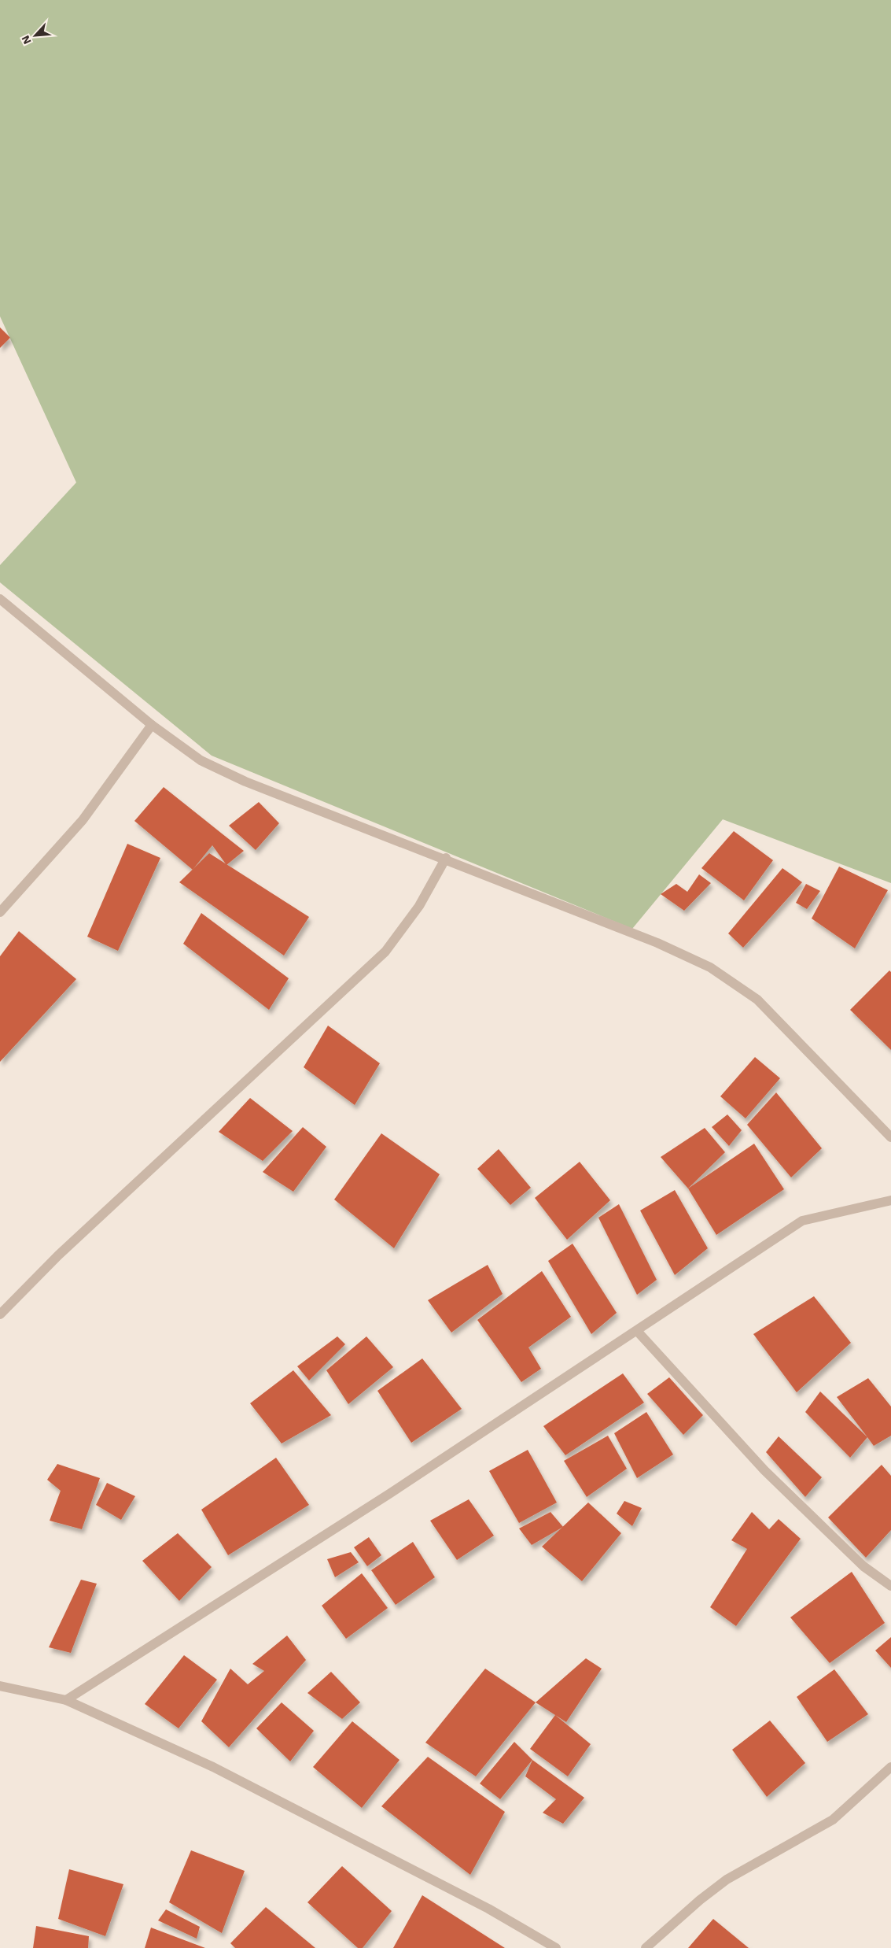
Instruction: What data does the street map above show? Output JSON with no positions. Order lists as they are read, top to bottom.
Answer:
{
  "north": "bottom left"
}
